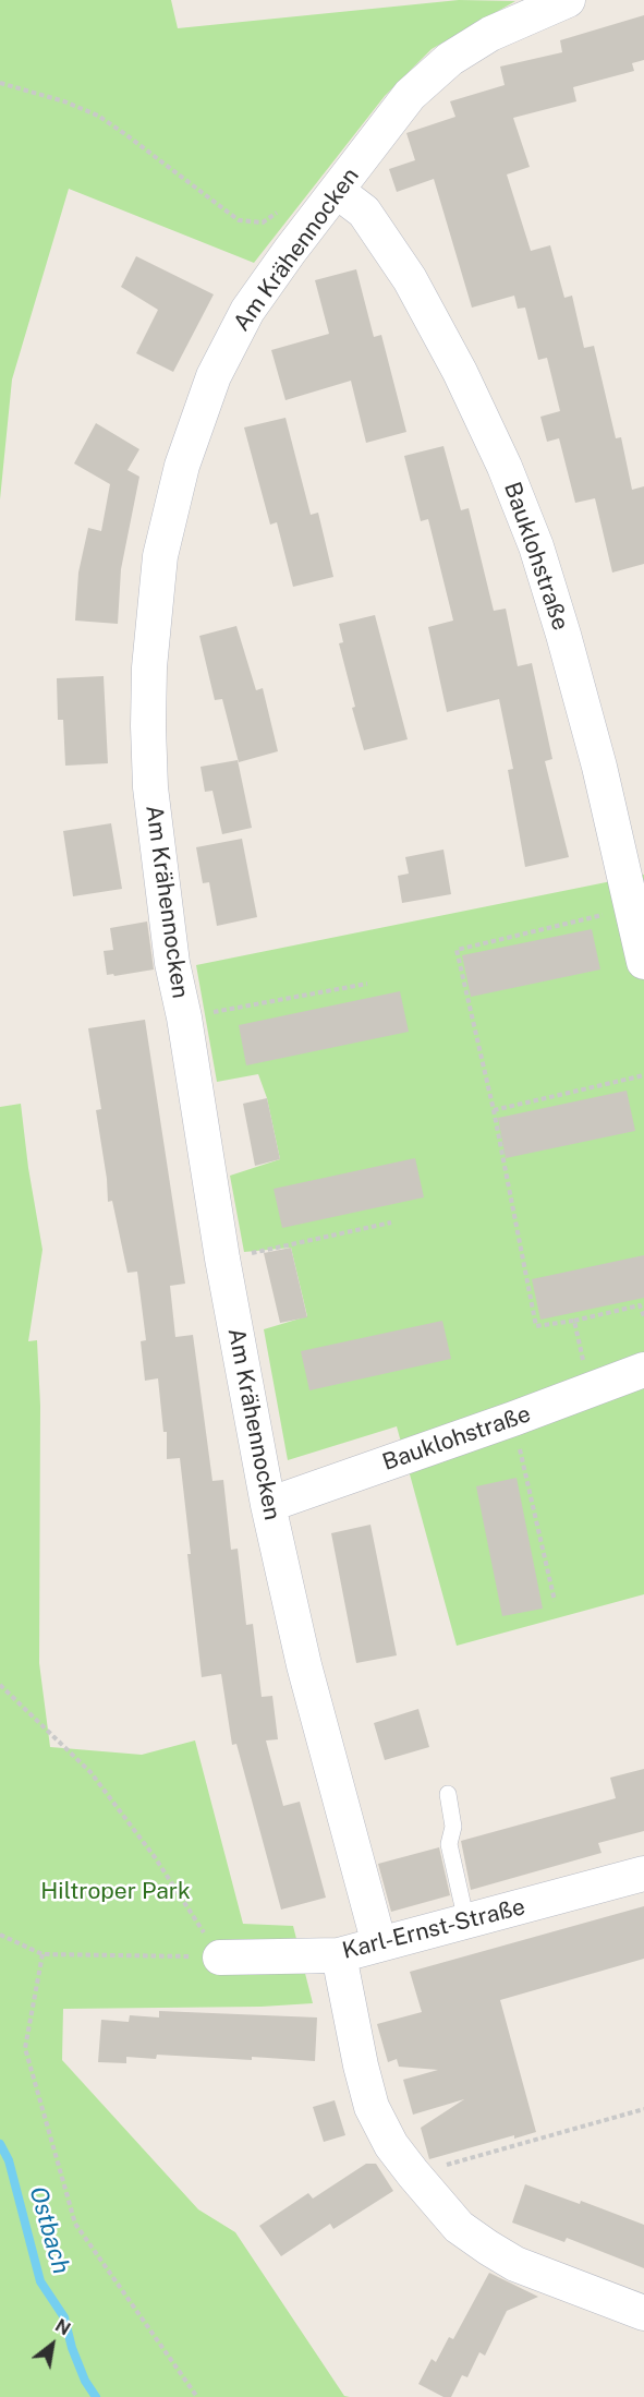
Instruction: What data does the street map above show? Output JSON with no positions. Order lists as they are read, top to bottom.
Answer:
{
  "streets": {
    "street": ["Am Krähennocken", "Bauklohstraße", "Karl-Ernst-Straße"]
  },
  "crossings": [
    ["Am Krähennocken", "Bauklohstraße"],
    ["Am Krähennocken", "Karl-Ernst-Straße"]
  ],
  "water": ["Ostbach"],
  "parks": ["Hiltroper Park"],
  "north": "top right"
}
